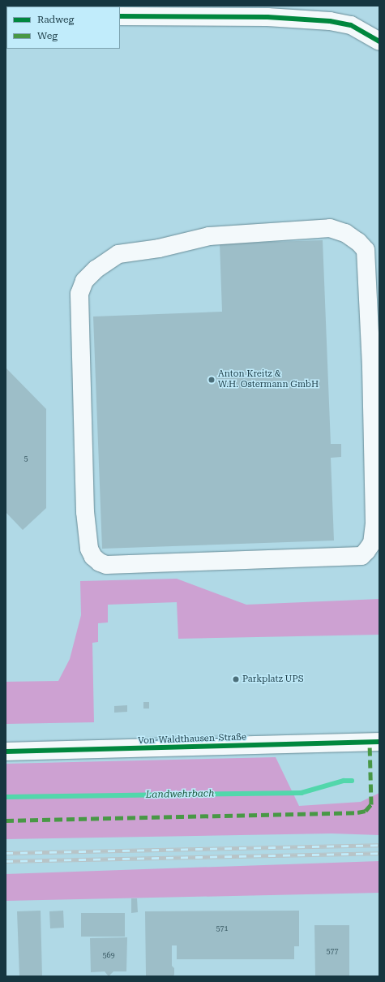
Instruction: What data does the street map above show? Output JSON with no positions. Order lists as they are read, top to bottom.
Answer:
{
  "streets": {
    "street": ["Von-Waldthausen-Straße"]
  },
  "water": ["Landwehrbach"],
  "places": ["Anton Kreitz & W.H. Ostermann GmbH", "Parkplatz UPS"],
  "house_numbers": [
    "5",
    "571",
    "577",
    "569"
  ],
  "legend": ["Radweg", "Weg"]
}
